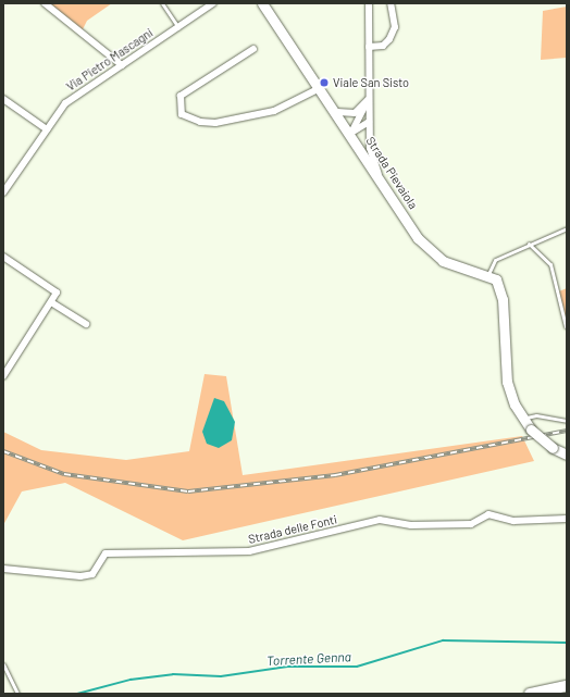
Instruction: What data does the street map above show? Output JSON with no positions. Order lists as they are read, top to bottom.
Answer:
{
  "streets": {
    "street": ["Via Pietro Mascagni", "Strada Pievaiola", "Strada delle Fonti"]
  },
  "water": ["Torrente Genna"],
  "places": ["Viale San Sisto"]
}
